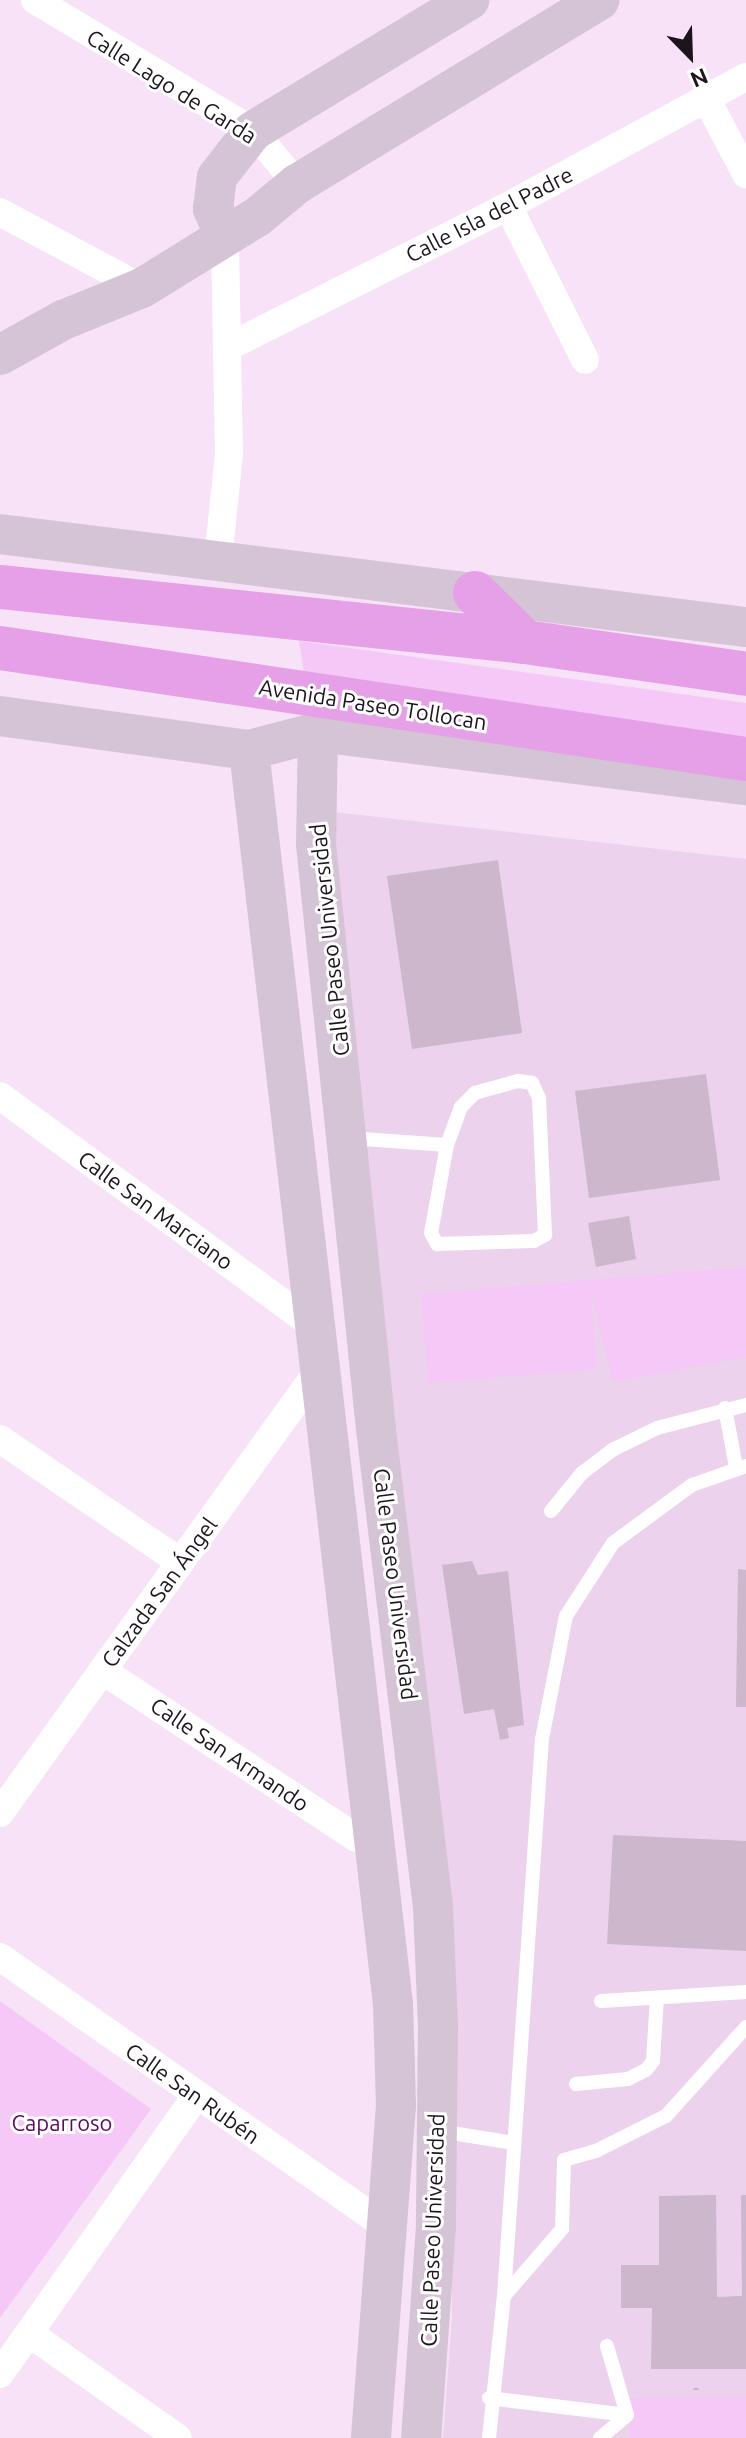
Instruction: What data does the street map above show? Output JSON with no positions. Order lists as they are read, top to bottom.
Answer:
{
  "streets": {
    "highway": ["Avenida Paseo Tollocan"],
    "street": [
      "Calle Lago de Garda",
      "Calle Isla del Padre",
      "Calle Paseo Universidad",
      "Calle San Marciano",
      "Calzada San Ángel",
      "Calle San Armando",
      "Calle San Rubén"
    ]
  },
  "crossings": [
    ["Avenida Paseo Tollocan", "Calle Paseo Universidad"],
    ["Calle Paseo Universidad", "Calle San Marciano"],
    ["Calle Paseo Universidad", "Calzada San Ángel"],
    ["Calle Paseo Universidad", "Calle San Rubén"],
    ["Calzada San Ángel", "Calle San Armando"]
  ],
  "parks": ["Caparroso"],
  "north": "bottom right"
}
